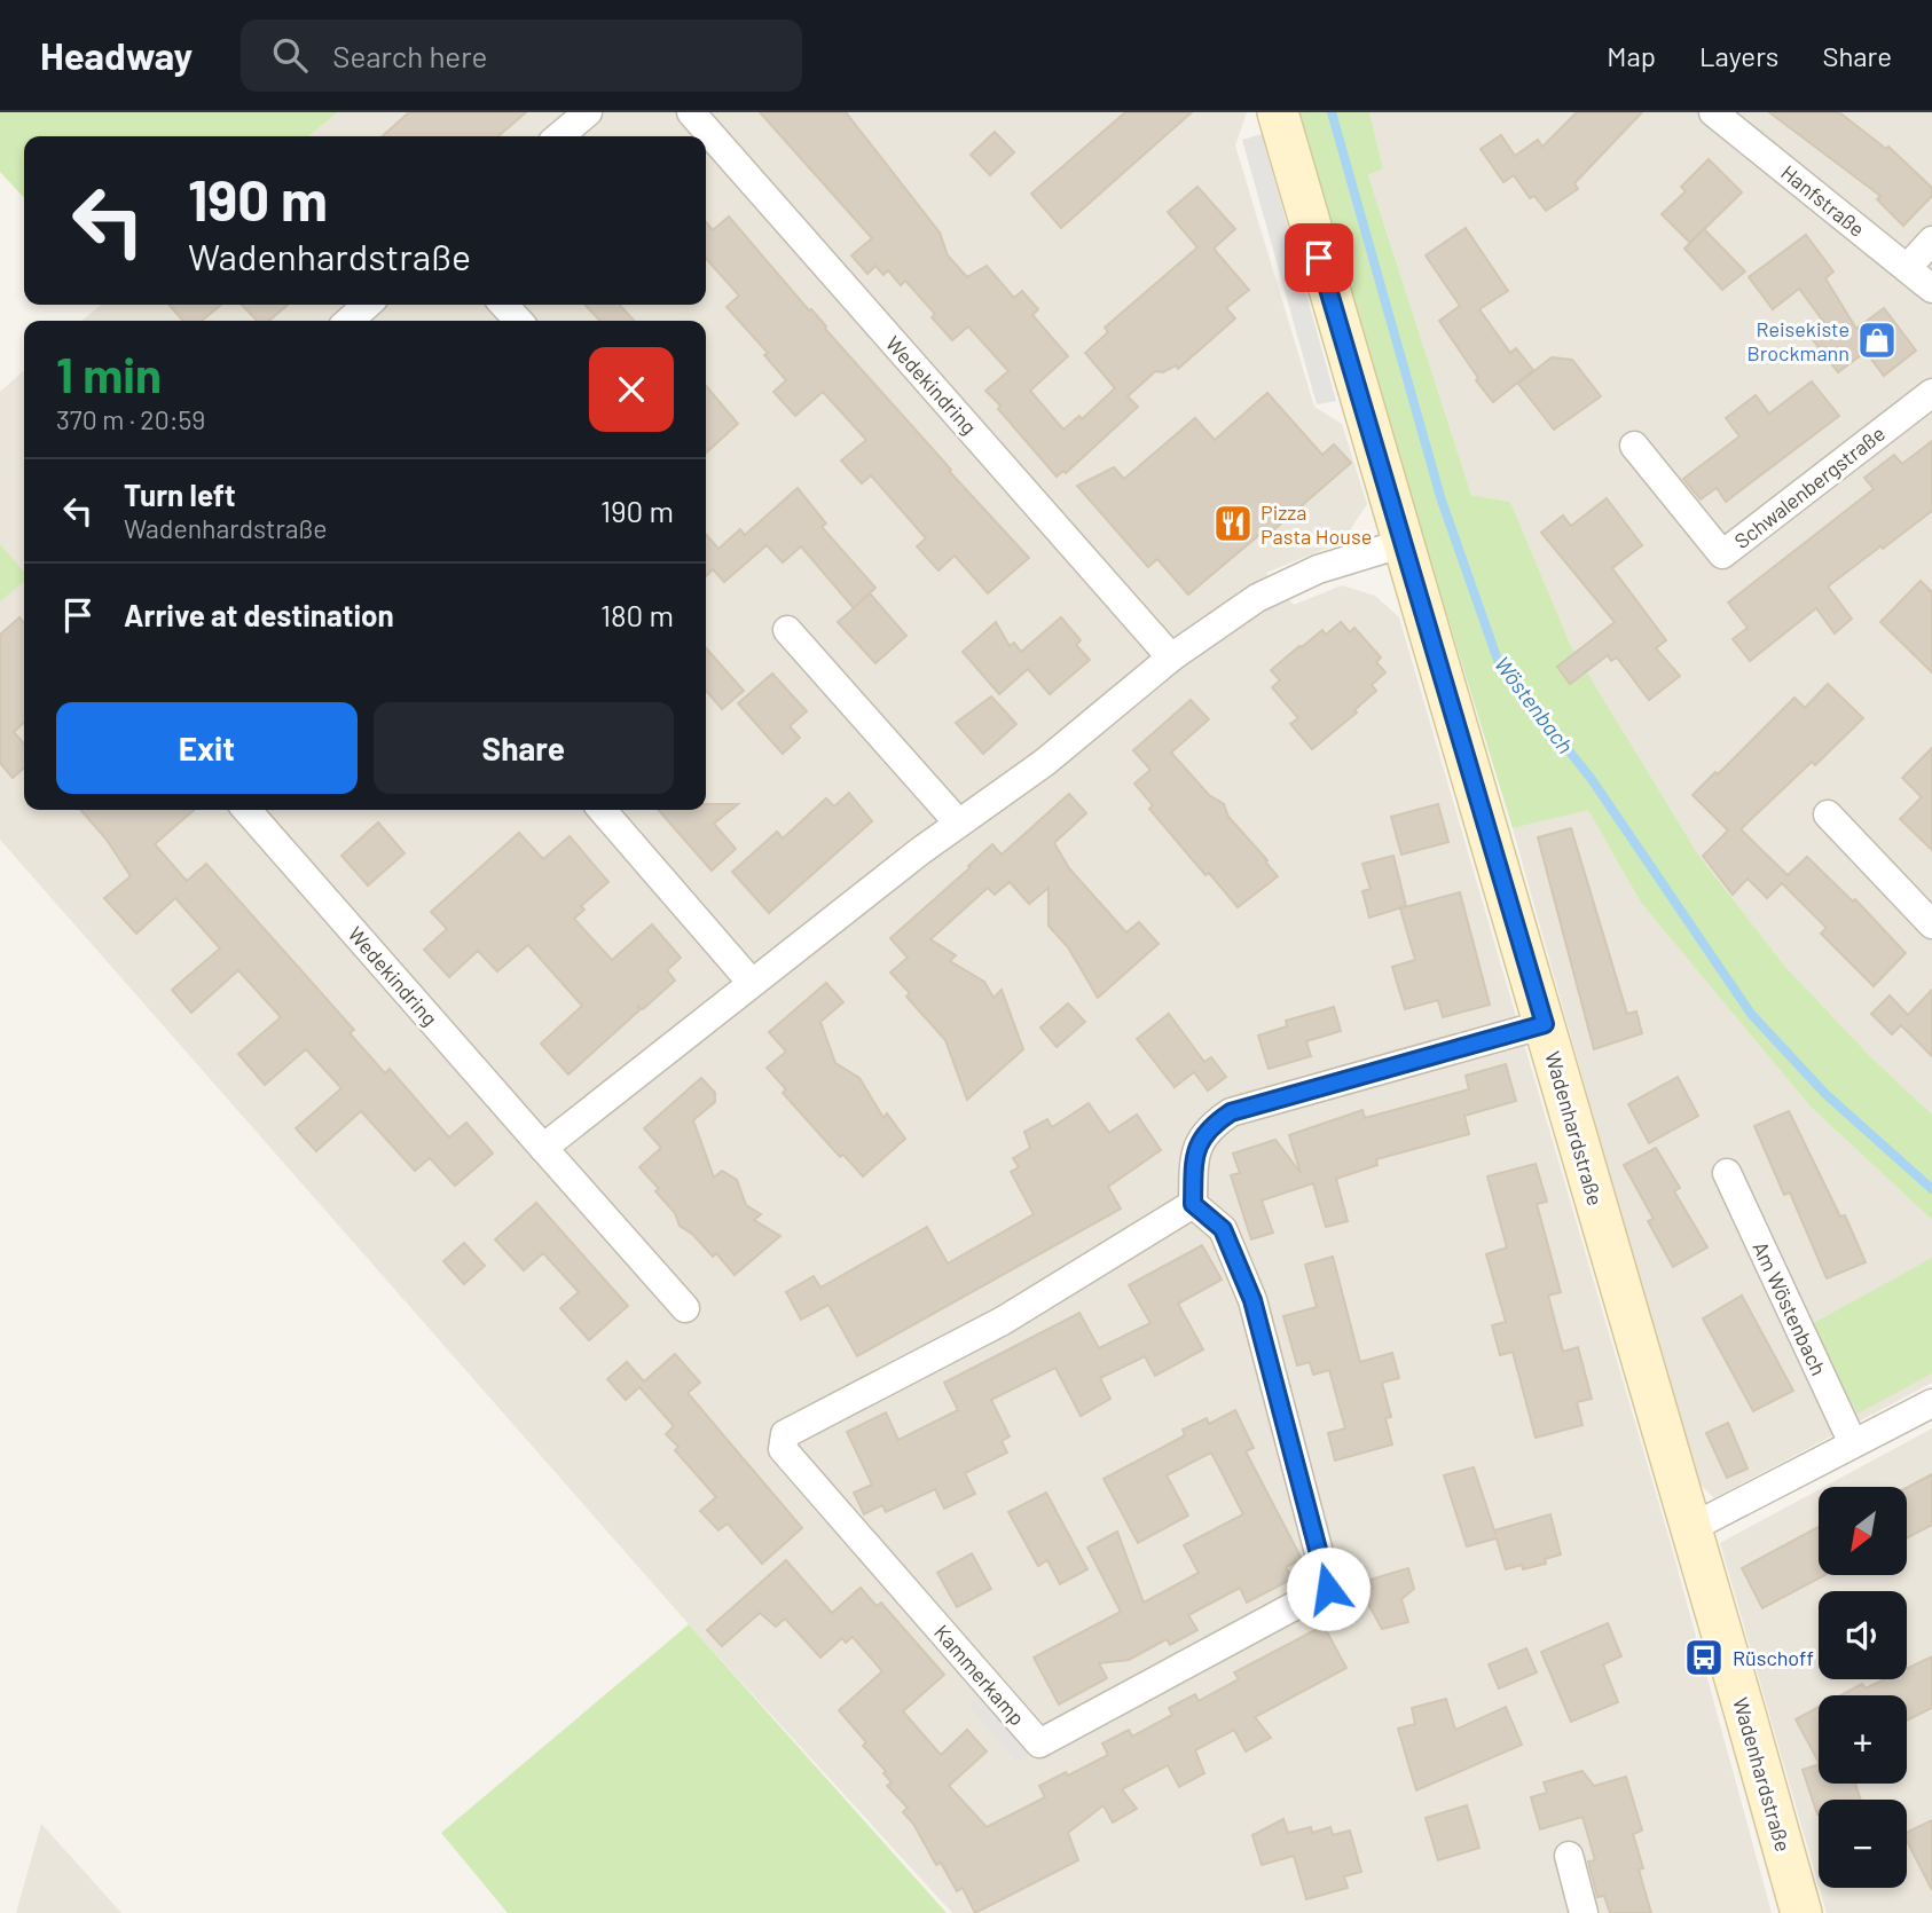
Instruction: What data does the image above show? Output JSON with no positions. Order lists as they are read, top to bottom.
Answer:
{
  "streets": {
    "street": [
      "Hanfstraße",
      "Wedekindring",
      "Schwalenbergstraße",
      "Wadenhardstraße",
      "Am Wöstenbach",
      "Kammerkamp"
    ]
  },
  "water": ["Wöstenbach"],
  "places": {
    "shop": ["Reisekiste Brockmann"],
    "restaurant": ["Pizza Pasta House"],
    "bus stop": ["Rüschoff"]
  },
  "north": "bottom left",
  "page": {
    "header": "Headway",
    "search": "Search here",
    "nav": ["Map", "Layers", "Share"],
    "turn": ["190 m", "Wadenhardstraße"],
    "heading": ["1 min", "370 m · 20:59"],
    "list": [
      {
        "name": "Turn left",
        "note": "Wadenhardstraße",
        "value": "190 m"
      },
      {
        "name": "Arrive at destination",
        "value": "180 m"
      }
    ],
    "buttons": ["Exit", "Share"],
    "map_buttons": ["+", "−"]
  }
}
